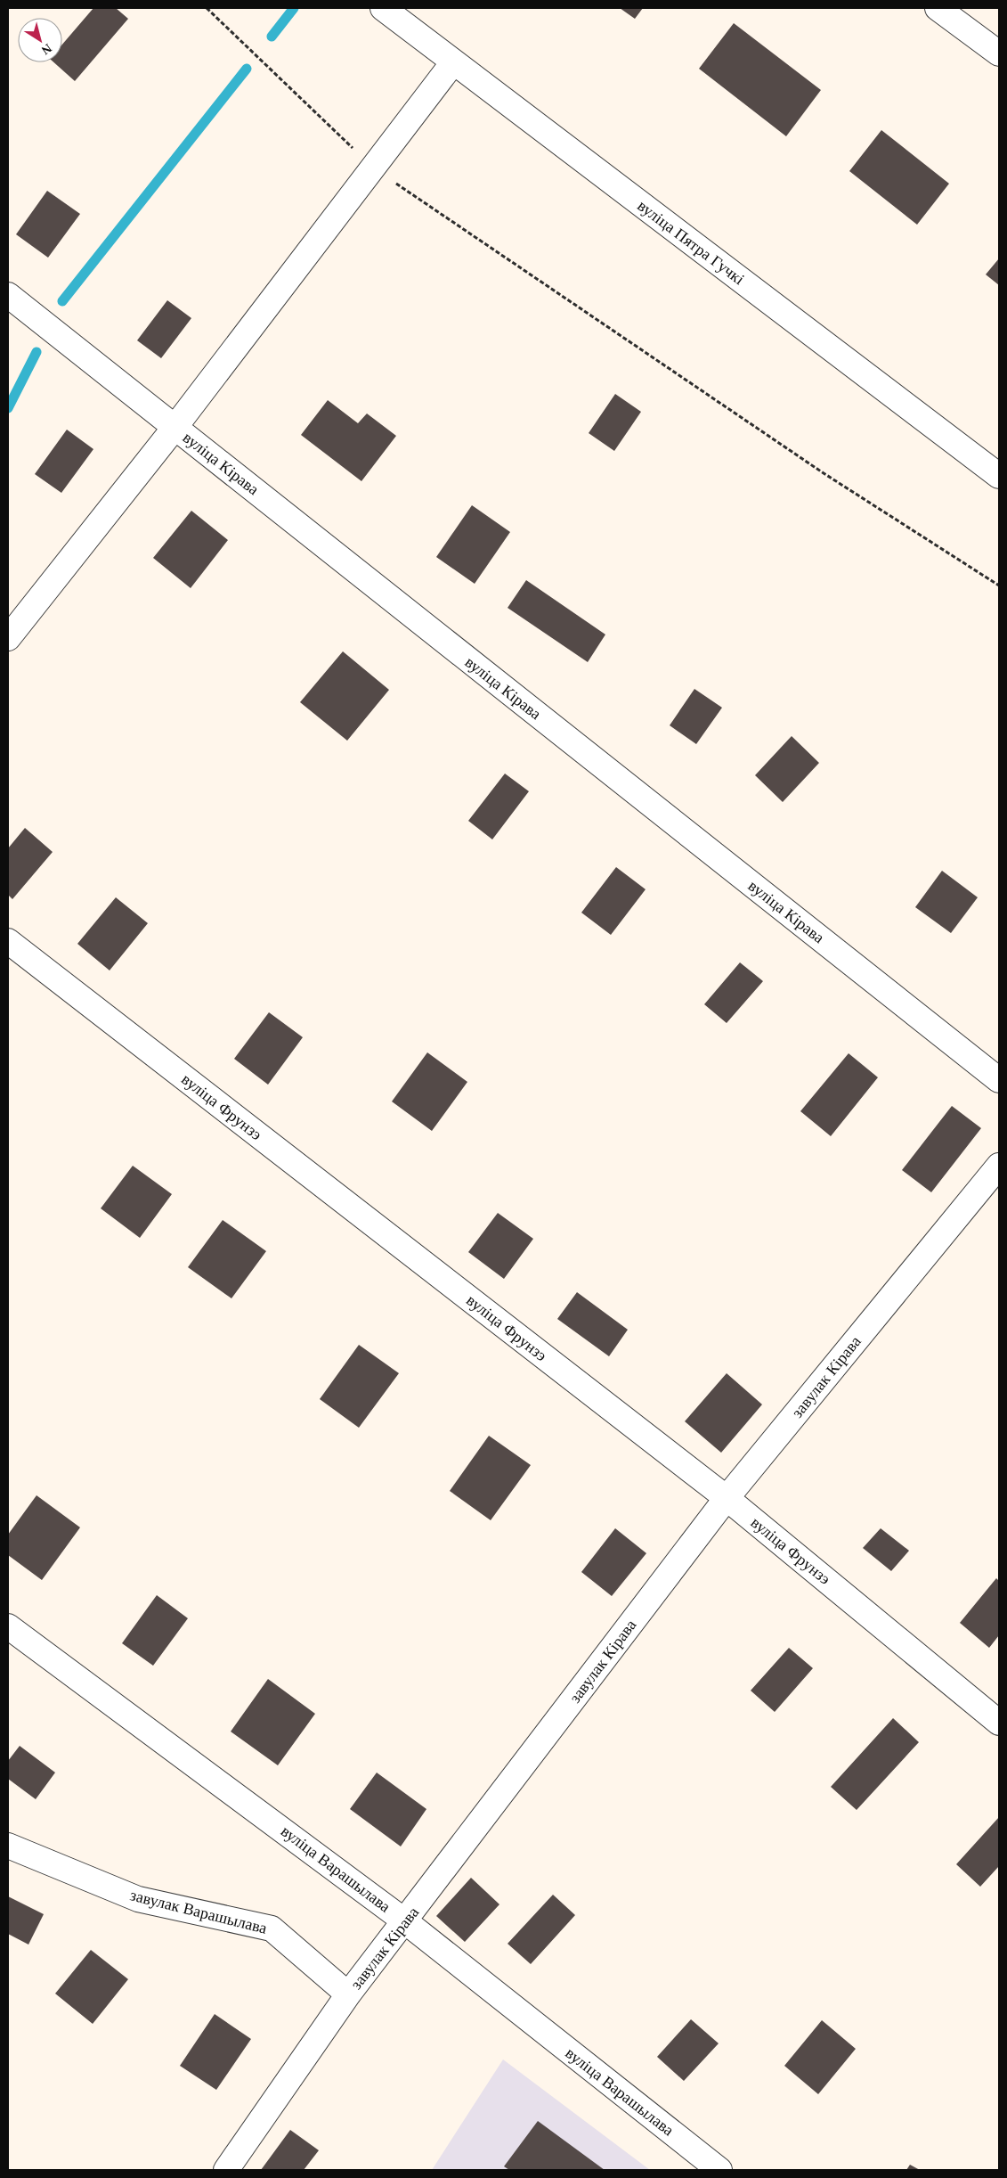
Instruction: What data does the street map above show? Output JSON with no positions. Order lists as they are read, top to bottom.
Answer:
{
  "streets": {
    "street": [
      "вуліца Пятра Гучкі",
      "вуліца Кірава",
      "вуліца Фрунзэ",
      "завулак Кірава",
      "вуліца Варашылава",
      "завулак Варашылава"
    ]
  },
  "crossings": [
    ["вуліца Фрунзэ", "завулак Кірава"],
    ["завулак Кірава", "вуліца Варашылава"],
    ["завулак Кірава", "завулак Варашылава"]
  ],
  "north": "bottom right"
}
